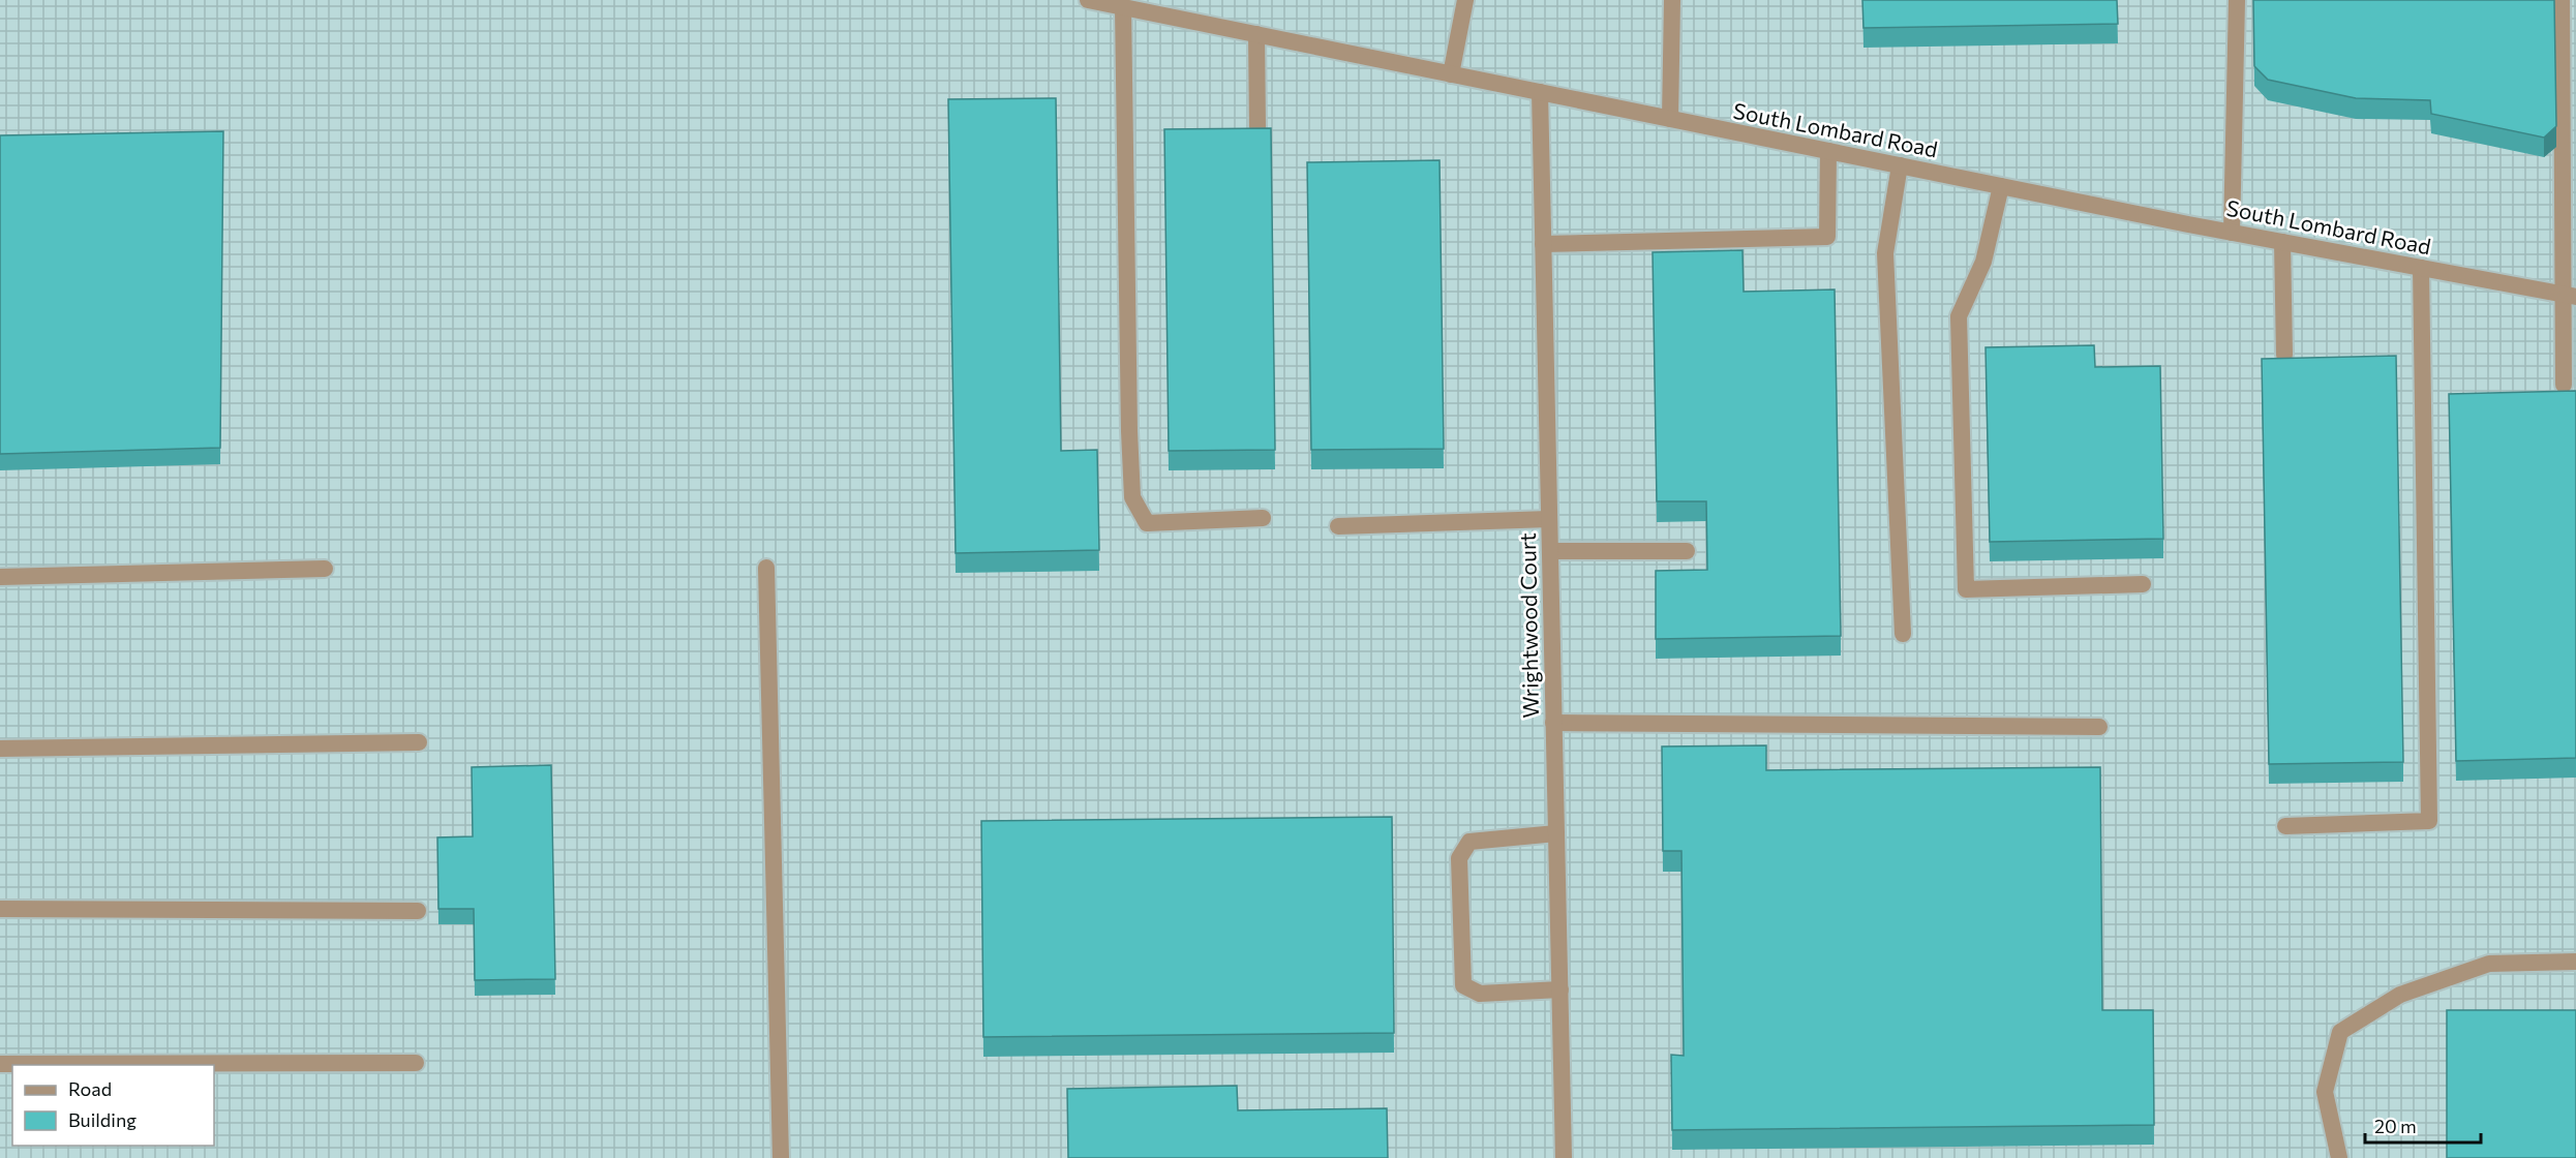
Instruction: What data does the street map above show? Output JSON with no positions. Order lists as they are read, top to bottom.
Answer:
{
  "streets": {
    "street": ["South Lombard Road", "Wrightwood Court"]
  },
  "crossings": [
    ["South Lombard Road", "Wrightwood Court"]
  ],
  "legend": ["Road", "Building"],
  "scale_bar": "20 m"
}
